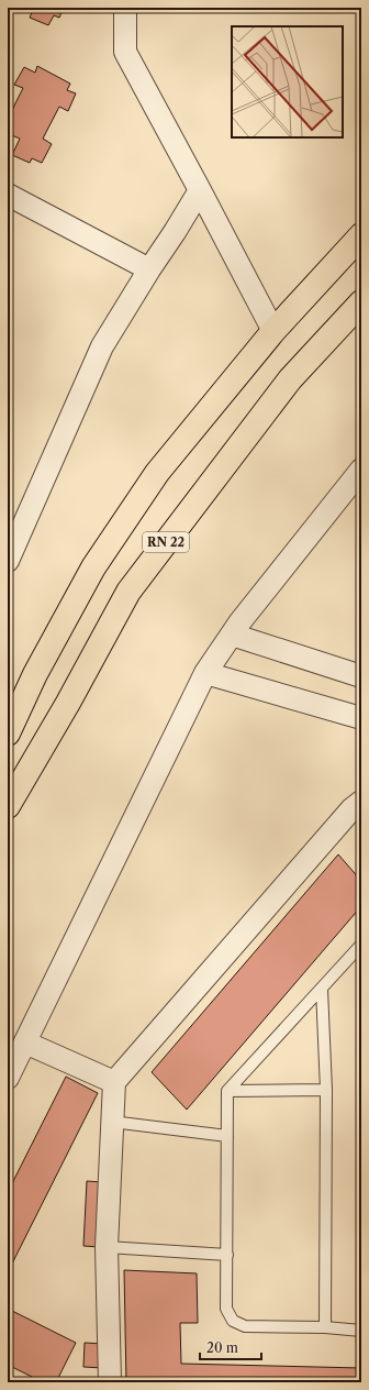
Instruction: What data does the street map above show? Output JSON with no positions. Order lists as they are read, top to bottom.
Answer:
{
  "streets": {
    "highway": ["RN 22"]
  },
  "scale_bar": "20 m"
}
